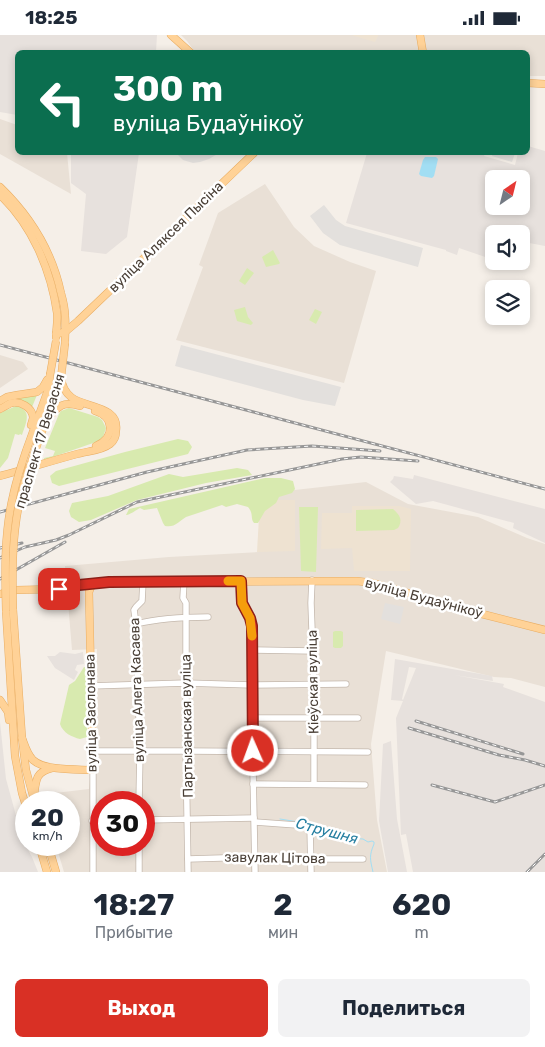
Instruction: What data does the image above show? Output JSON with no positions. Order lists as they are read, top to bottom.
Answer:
{
  "streets": {
    "main road": [
      "вуліца Аляксея Пысіна",
      "праспект 17 Верасня",
      "вуліца Будаўнікоў",
      "вуліца Заслонава"
    ],
    "street": [
      "Кіеўская вуліца",
      "вуліца Алега Касаева",
      "Партызанская вуліца",
      "завулак Цітова"
    ]
  },
  "crossings": [
    ["вуліца Аляксея Пысіна", "праспект 17 Верасня"],
    ["вуліца Будаўнікоў", "Кіеўская вуліца"],
    ["вуліца Будаўнікоў", "вуліца Алега Касаева"],
    ["вуліца Будаўнікоў", "вуліца Заслонава"],
    ["вуліца Будаўнікоў", "Партызанская вуліца"],
    ["Партызанская вуліца", "завулак Цітова"]
  ],
  "water": ["Струшня"],
  "north": "top right",
  "page": {
    "status": "18:25",
    "turn": ["300 m", "вуліца Будаўнікоў"],
    "speed": "20 km/h",
    "limit": "30",
    "eta": [
      "18:27",
      "Прибытие",
      "2",
      "мин",
      "620",
      "m"
    ],
    "buttons": ["Выход", "Поделиться"]
  }
}
